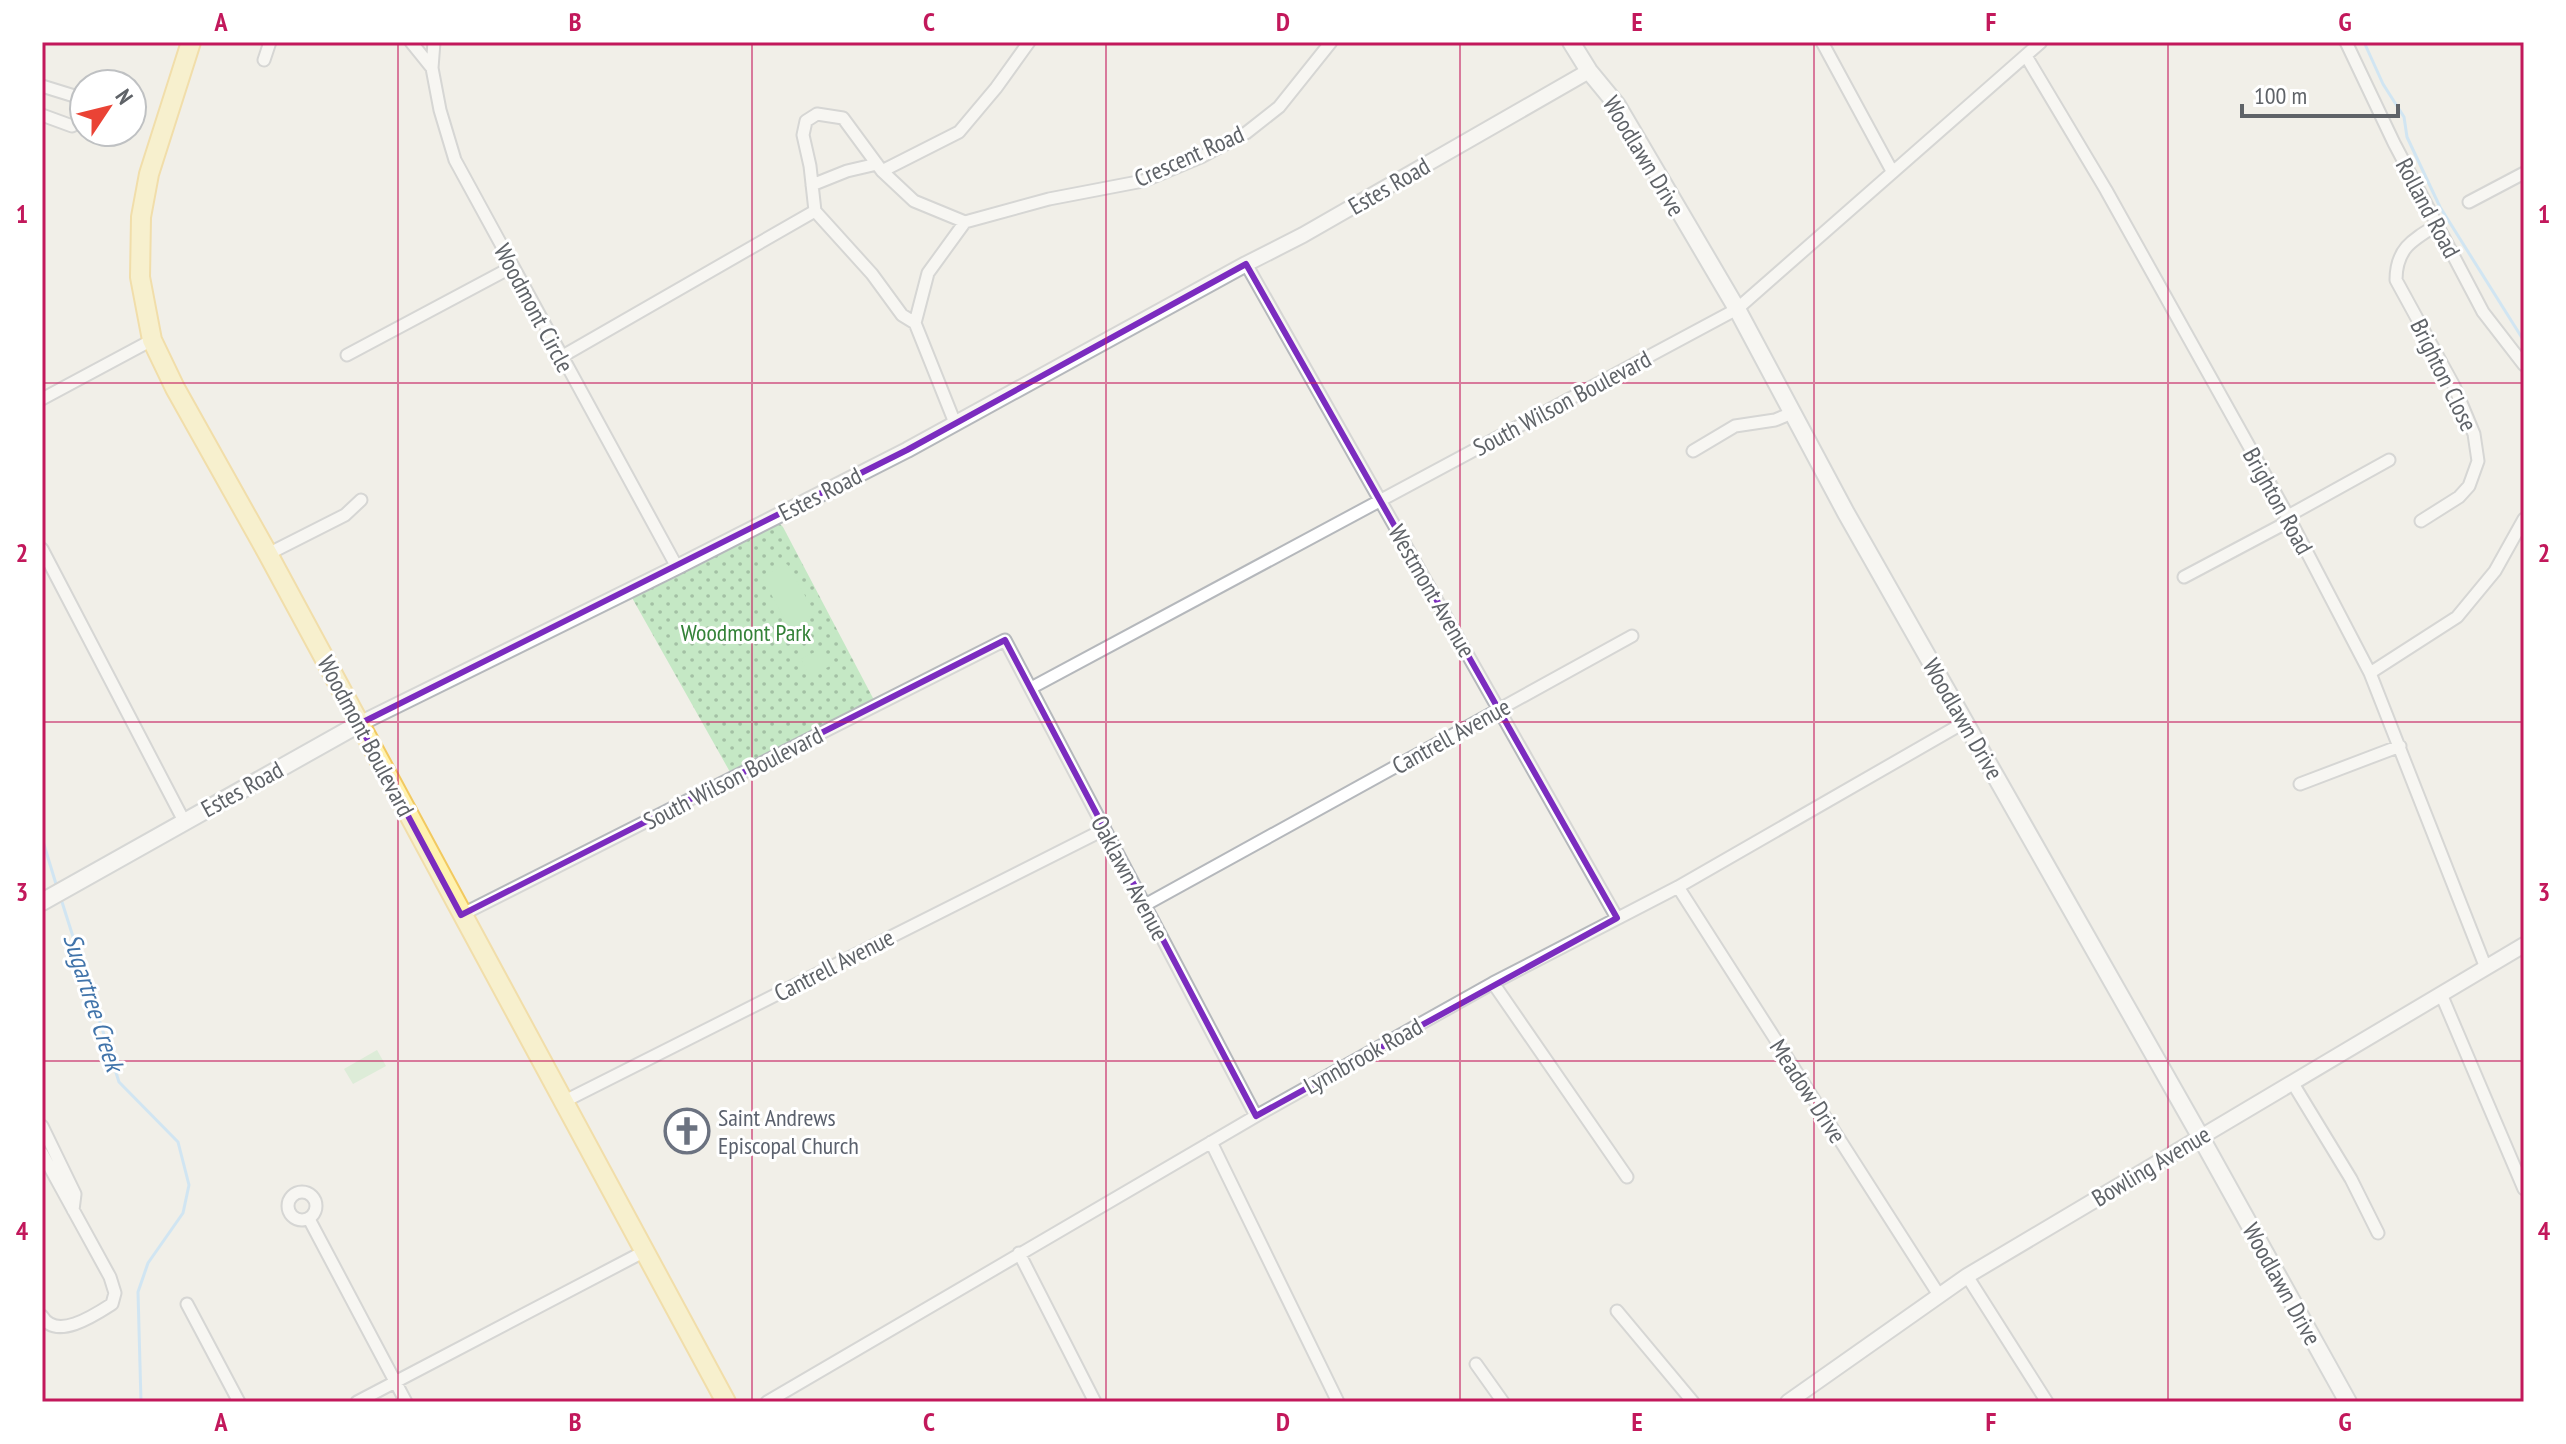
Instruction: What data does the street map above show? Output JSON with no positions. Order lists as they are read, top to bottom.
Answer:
{
  "streets": {
    "main road": ["Woodlawn Drive", "Estes Road", "Woodmont Boulevard"],
    "street": [
      "Crescent Road",
      "Rolland Road",
      "Woodmont Circle",
      "Brighton Close",
      "South Wilson Boulevard",
      "Brighton Road",
      "Westmont Avenue",
      "Cantrell Avenue",
      "Oaklawn Avenue",
      "Lynnbrook Road",
      "Meadow Drive",
      "Bowling Avenue"
    ]
  },
  "crossings": [
    ["Woodlawn Drive", "Estes Road"],
    ["Woodlawn Drive", "South Wilson Boulevard"],
    ["Woodlawn Drive", "Lynnbrook Road"],
    ["Woodlawn Drive", "Bowling Avenue"],
    ["Estes Road", "Woodmont Circle"],
    ["Estes Road", "Westmont Avenue"],
    ["Estes Road", "Woodmont Boulevard"],
    ["Rolland Road", "Brighton Close"],
    ["South Wilson Boulevard", "Brighton Road"],
    ["South Wilson Boulevard", "Westmont Avenue"],
    ["South Wilson Boulevard", "Woodmont Boulevard"],
    ["South Wilson Boulevard", "Oaklawn Avenue"],
    ["Brighton Road", "Bowling Avenue"],
    ["Westmont Avenue", "Cantrell Avenue"],
    ["Westmont Avenue", "Lynnbrook Road"],
    ["Woodmont Boulevard", "Cantrell Avenue"],
    ["Cantrell Avenue", "Oaklawn Avenue"],
    ["Oaklawn Avenue", "Lynnbrook Road"],
    ["Lynnbrook Road", "Meadow Drive"],
    ["Meadow Drive", "Bowling Avenue"]
  ],
  "water": ["Sugartree Creek"],
  "parks": ["Woodmont Park"],
  "places": {
    "church": ["Saint Andrews Episcopal Church"]
  },
  "scale_bar": "100 m",
  "north": "top right",
  "grid": {
    "columns": [
      "A",
      "B",
      "C",
      "D",
      "E",
      "F",
      "G"
    ],
    "rows": [
      "1",
      "2",
      "3",
      "4"
    ]
  }
}
